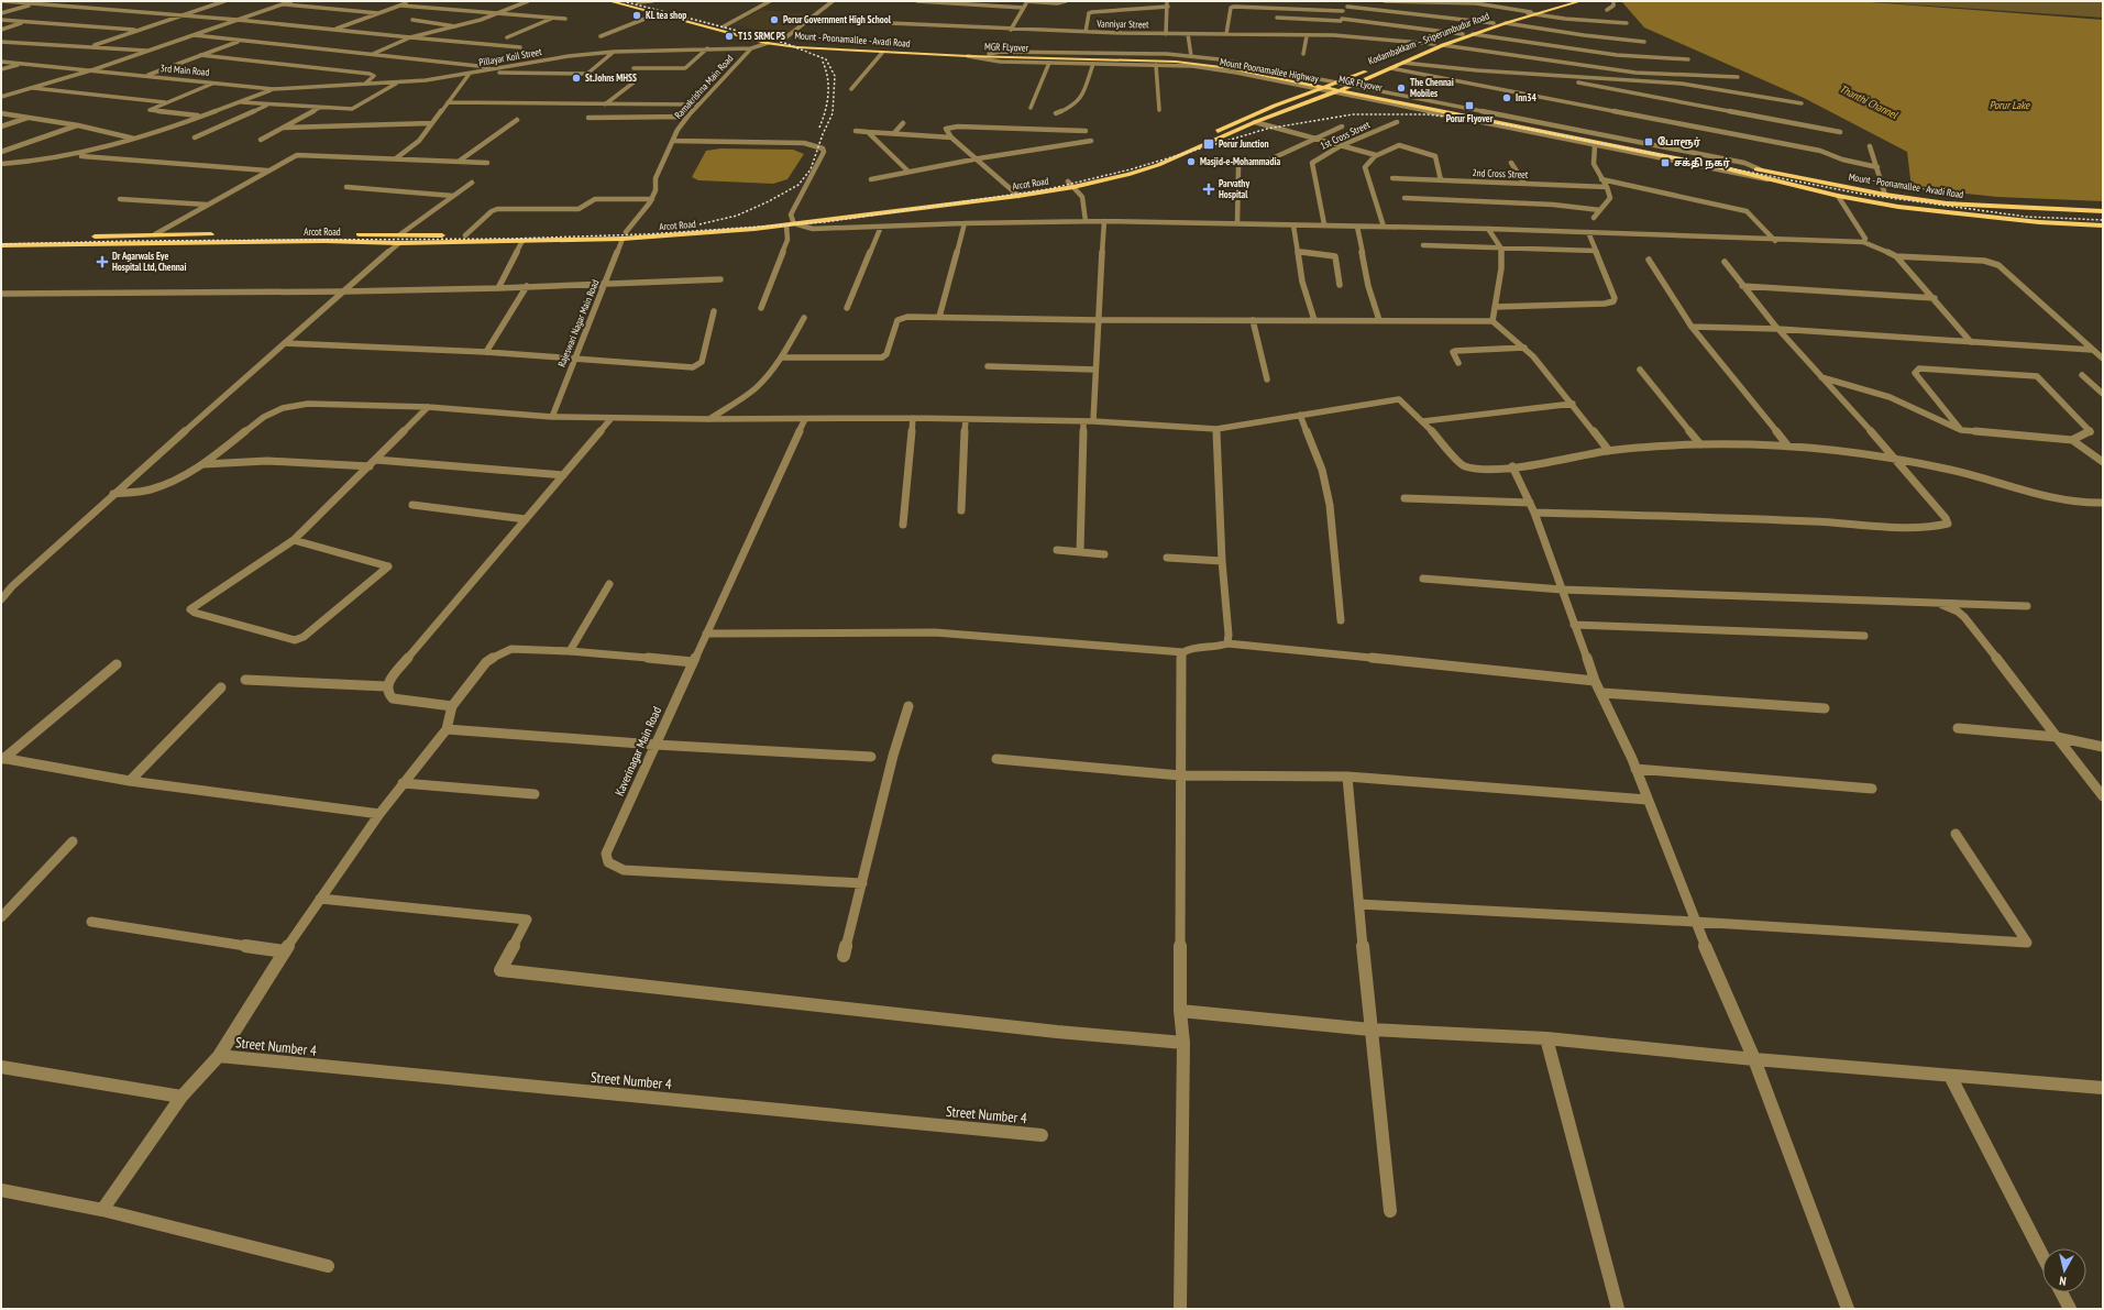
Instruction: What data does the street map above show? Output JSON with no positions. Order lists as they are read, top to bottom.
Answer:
{
  "streets": {
    "main road": [
      "Kodambakkam – Sriperumbudur Road",
      "Mount - Poonamallee - Avadi Road",
      "MGR FLyover",
      "Arcot Road"
    ],
    "street": [
      "Vanniyar Street",
      "Pillayar Koil Street",
      "3rd Main Road",
      "Mount Poonamallee Highway",
      "Ramakrishna Main Road",
      "1st Cross Street",
      "2nd Cross Street",
      "Rajeswari Nagar Main Road",
      "Kaverinagar Main Road",
      "Street Number 4"
    ]
  },
  "crossings": [
    ["Vanniyar Street", "Kodambakkam – Sriperumbudur Road"],
    ["Kodambakkam – Sriperumbudur Road", "Mount Poonamallee Highway"],
    ["Kodambakkam – Sriperumbudur Road", "Arcot Road"],
    ["Mount - Poonamallee - Avadi Road", "MGR FLyover"],
    ["Mount - Poonamallee - Avadi Road", "Mount Poonamallee Highway"],
    ["MGR FLyover", "Mount Poonamallee Highway"],
    ["Pillayar Koil Street", "3rd Main Road"],
    ["Pillayar Koil Street", "Ramakrishna Main Road"],
    ["Mount Poonamallee Highway", "Arcot Road"],
    ["Ramakrishna Main Road", "Rajeswari Nagar Main Road"],
    ["Arcot Road", "Rajeswari Nagar Main Road"]
  ],
  "water": ["Thanthi Channel", "Porur Lake"],
  "places": {
    "other": [
      "KL tea shop",
      "Porur Government High School",
      "T15 SRMC PS",
      "St.Johns MHSS",
      "The Chennai Mobiles",
      "Inn34",
      "Masjid-e-Mohammadia"
    ],
    "transit": [
      "Porur Flyover",
      "போரூர்",
      "Porur Junction",
      "சக்தி நகர்"
    ],
    "health": ["Parvathy Hospital", "Dr Agarwals Eye Hospital Ltd, Chennai"]
  },
  "north": "bottom"
}
